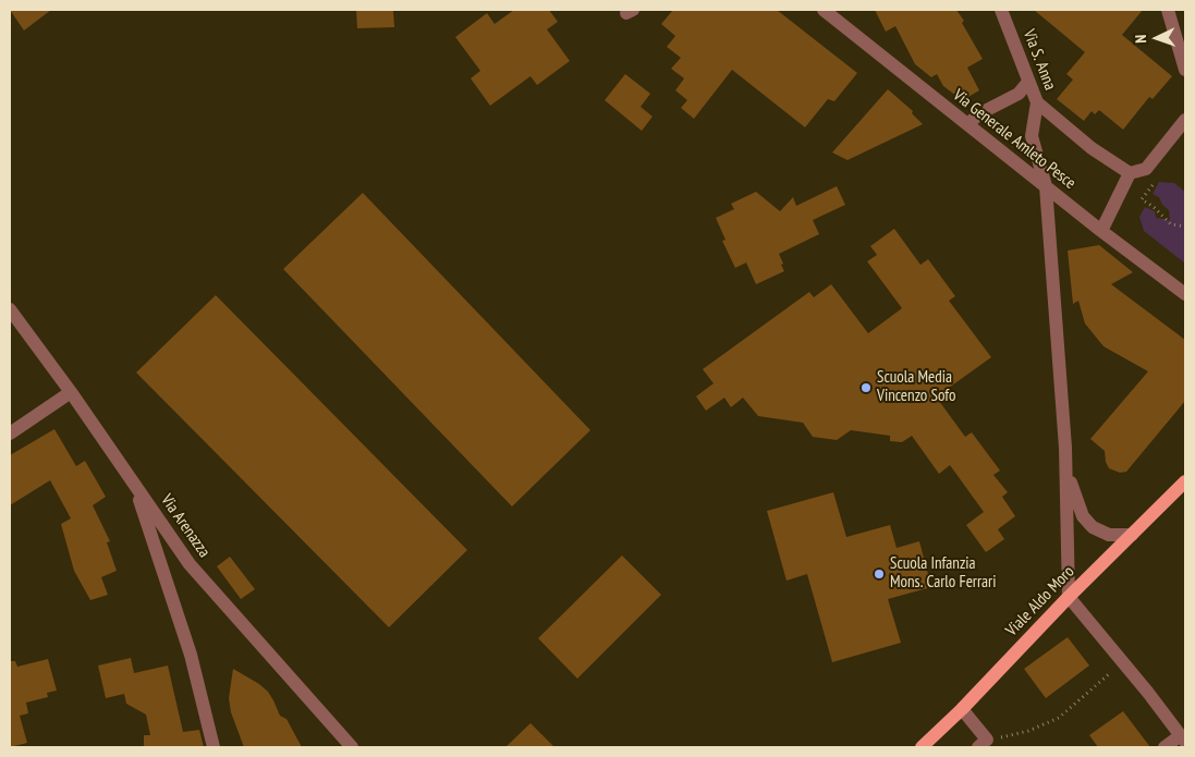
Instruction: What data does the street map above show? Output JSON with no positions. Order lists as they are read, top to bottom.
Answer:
{
  "streets": {
    "main road": ["Viale Aldo Moro"],
    "street": ["Via S. Anna", "Via Generale Amleto Pesce", "Via Arenazza"]
  },
  "crossings": [
    ["Via S. Anna", "Via Generale Amleto Pesce"]
  ],
  "places": ["Scuola Media Vincenzo Sofo", "Scuola Infanzia Mons. Carlo Ferrari"],
  "north": "left"
}
